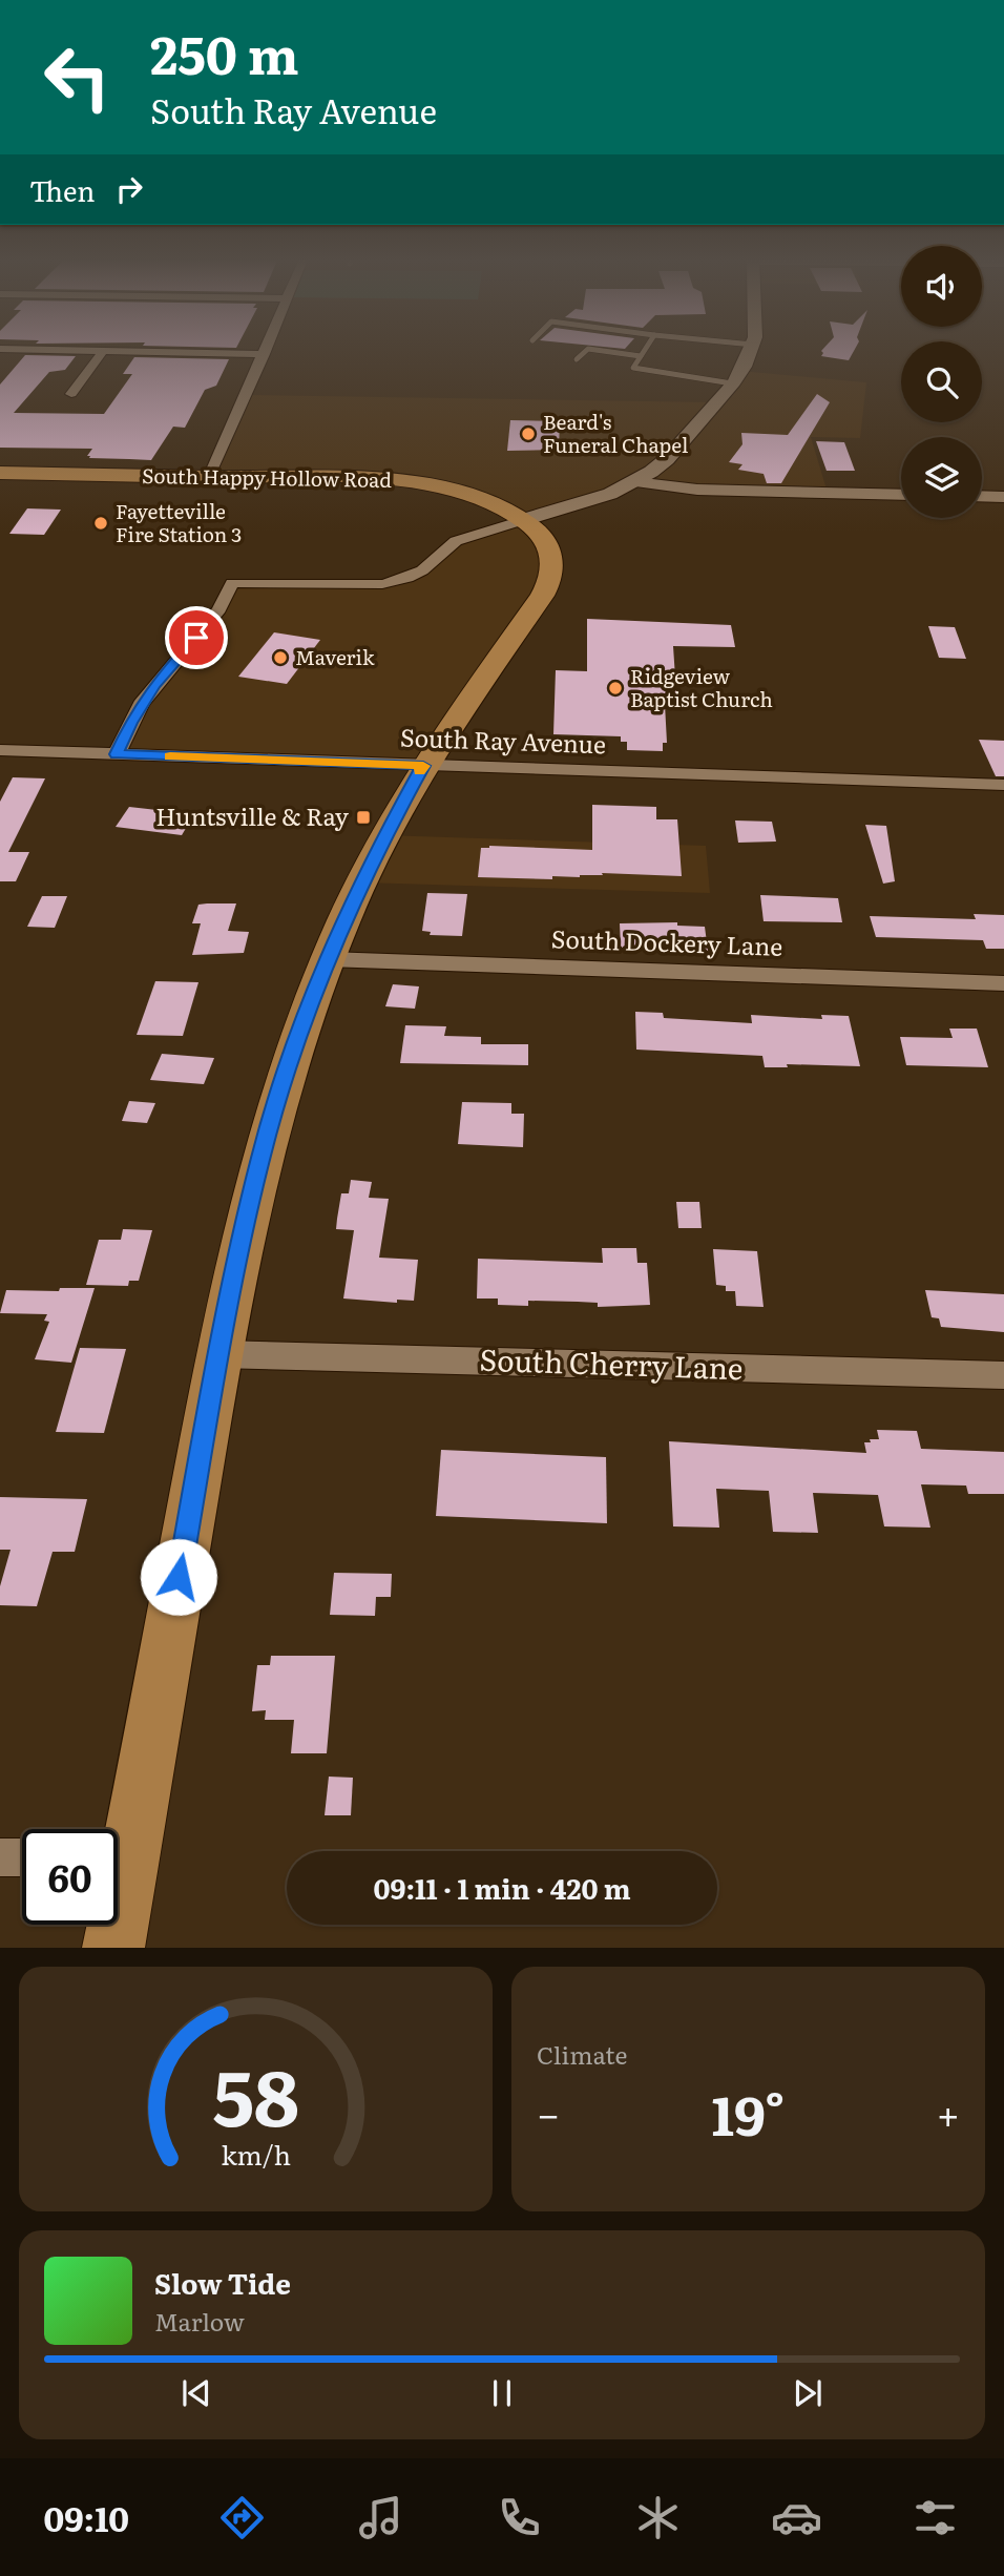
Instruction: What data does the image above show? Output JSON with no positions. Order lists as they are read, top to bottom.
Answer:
{
  "streets": {
    "main road": ["South Happy Hollow Road"],
    "street": ["South Ray Avenue", "South Dockery Lane", "South Cherry Lane"]
  },
  "places": {
    "other": [
      "Beard's Funeral Chapel",
      "Fayetteville Fire Station 3",
      "Maverik",
      "Ridgeview Baptist Church"
    ],
    "transit": ["Huntsville & Ray"]
  },
  "page": {
    "turn": ["250 m", "South Ray Avenue"],
    "then": "Then",
    "limit": "60",
    "trip": "09:11 · 1 min · 420 m",
    "tile": "Climate",
    "heat": ["−", "19°", "+"],
    "song": ["Slow Tide", "Marlow"],
    "tabs": "09:10",
    "gauge": ["58", "km/h"]
  }
}
